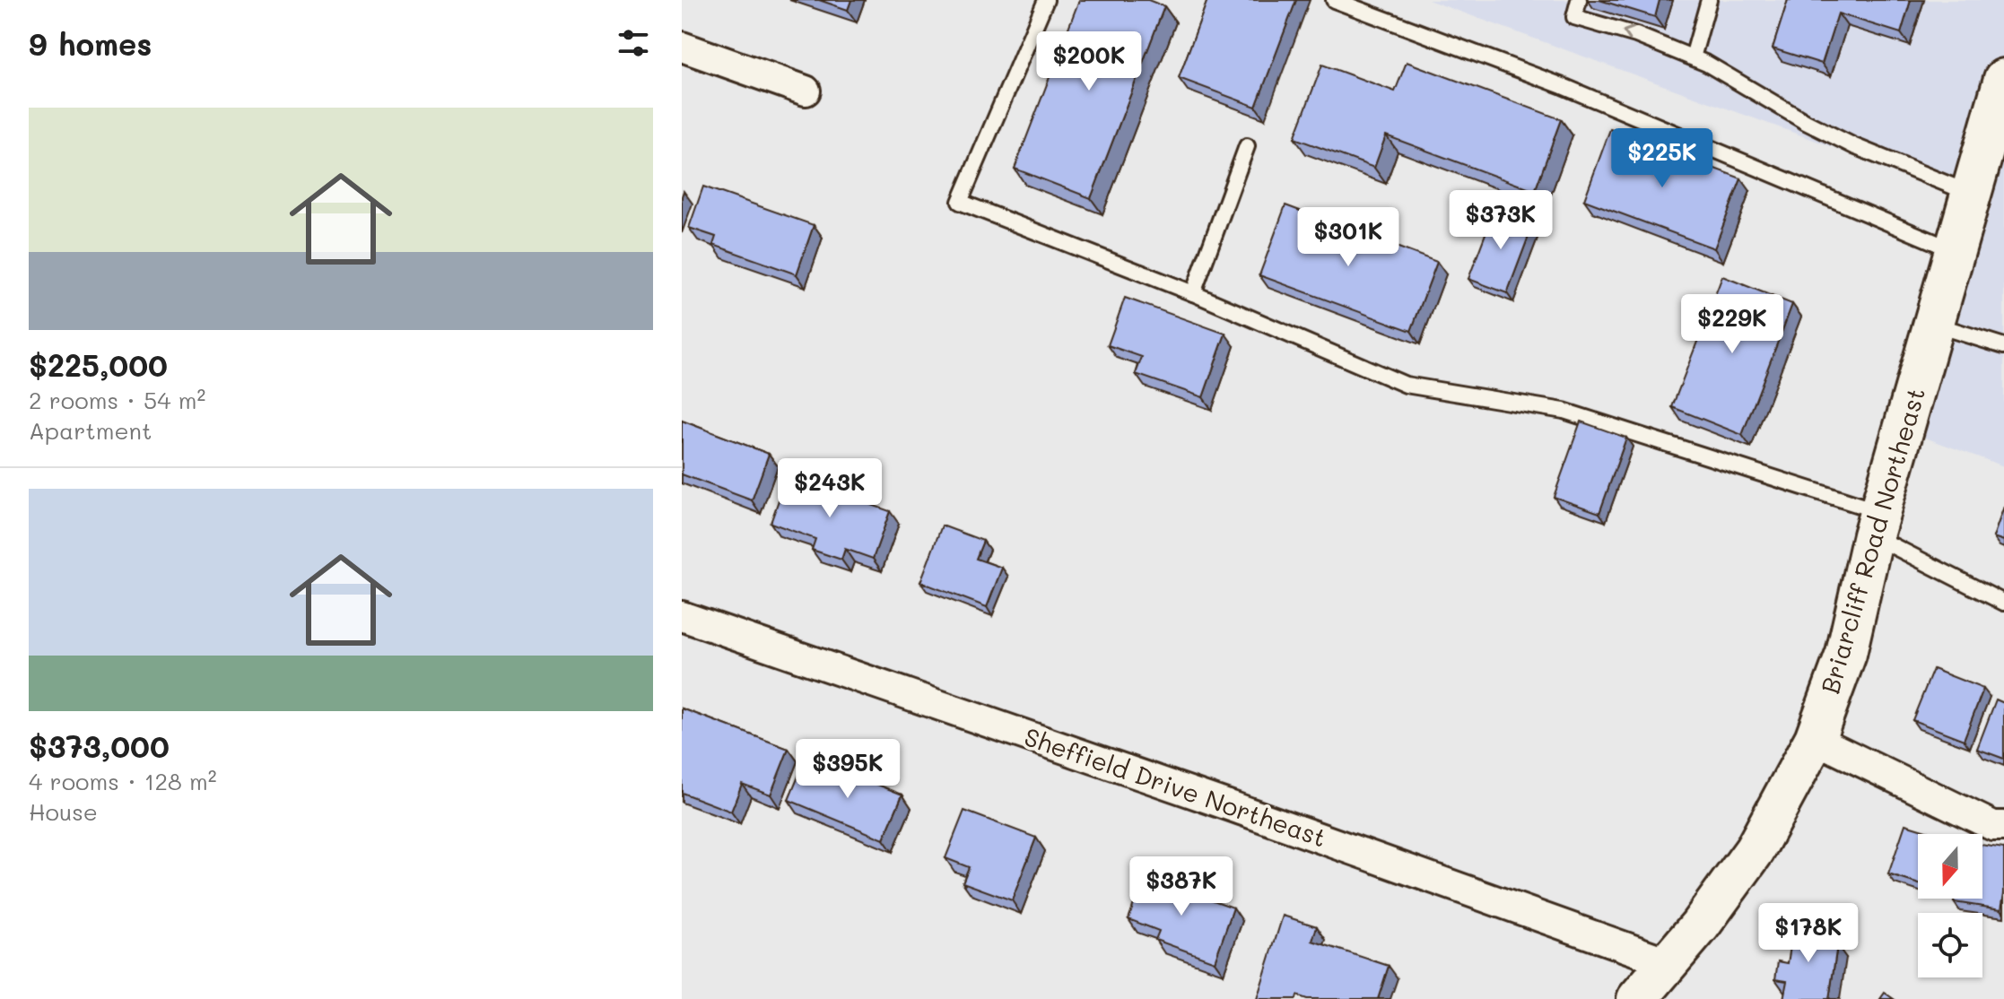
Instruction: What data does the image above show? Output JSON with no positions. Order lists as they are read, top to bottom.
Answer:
{
  "streets": {
    "main road": ["Briarcliff Road Northeast"],
    "street": ["Sheffield Drive Northeast"]
  },
  "crossings": [
    ["Briarcliff Road Northeast", "Sheffield Drive Northeast"]
  ],
  "north": "bottom",
  "page": {
    "heading": "9 homes",
    "price": [
      "$200K",
      "$225K",
      "$373K",
      "$301K",
      "$229K",
      "$243K",
      "$395K",
      "$387K",
      "$178K"
    ],
    "list": [
      {
        "name": "$225,000",
        "note": "2 rooms · 54 m² · Apartment"
      },
      {
        "name": "$373,000",
        "note": "4 rooms · 128 m² · House"
      }
    ]
  }
}
